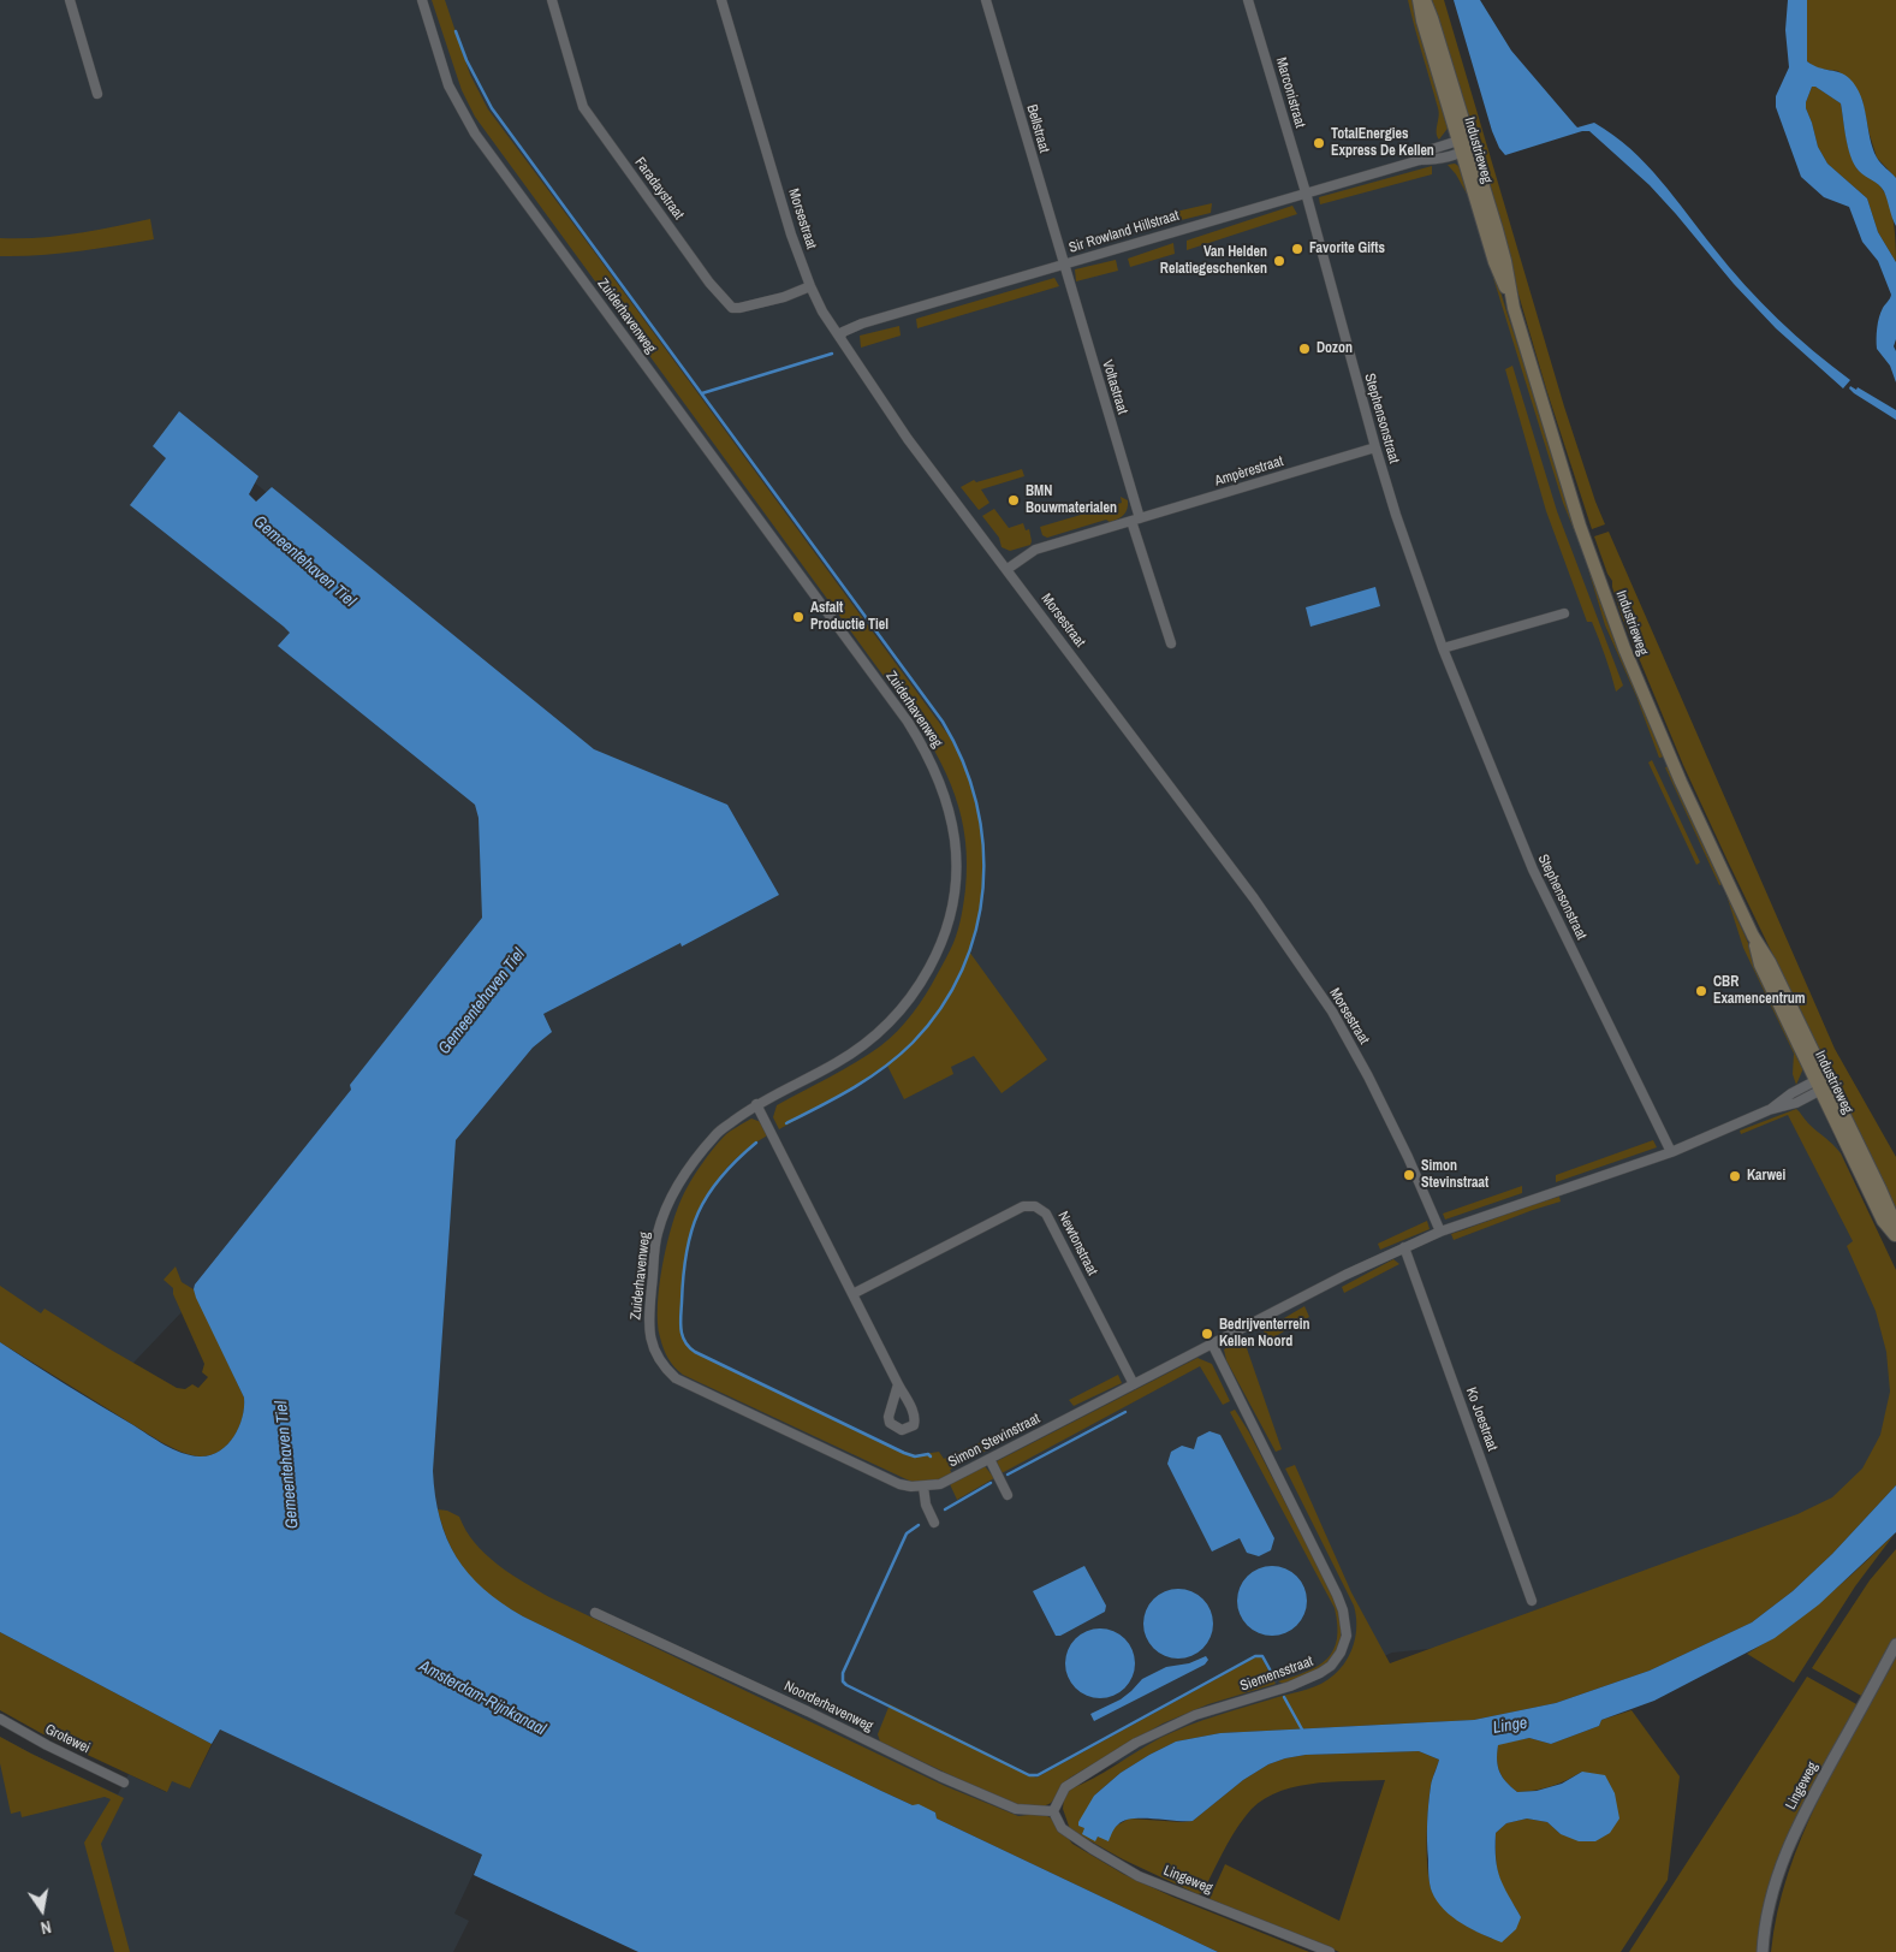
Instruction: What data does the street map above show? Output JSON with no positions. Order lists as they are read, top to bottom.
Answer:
{
  "streets": {
    "main road": ["Industrieweg"],
    "street": [
      "Marconistraat",
      "Bellstraat",
      "Faradaystraat",
      "Morsestraat",
      "Sir Rowland Hillstraat",
      "Zuiderhavenweg",
      "Voltastraat",
      "Stephensonstraat",
      "Ampèrestraat",
      "Newtonstraat",
      "Ko Joestraat",
      "Simon Stevinstraat",
      "Siemensstraat",
      "Noorderhavenweg",
      "Grotewei",
      "Lingeweg"
    ]
  },
  "crossings": [
    ["Marconistraat", "Sir Rowland Hillstraat"],
    ["Marconistraat", "Stephensonstraat"],
    ["Bellstraat", "Sir Rowland Hillstraat"],
    ["Bellstraat", "Voltastraat"],
    ["Industrieweg", "Sir Rowland Hillstraat"],
    ["Industrieweg", "Simon Stevinstraat"],
    ["Faradaystraat", "Morsestraat"],
    ["Morsestraat", "Sir Rowland Hillstraat"],
    ["Morsestraat", "Ampèrestraat"],
    ["Morsestraat", "Simon Stevinstraat"],
    ["Sir Rowland Hillstraat", "Voltastraat"],
    ["Sir Rowland Hillstraat", "Stephensonstraat"],
    ["Zuiderhavenweg", "Simon Stevinstraat"],
    ["Voltastraat", "Ampèrestraat"],
    ["Stephensonstraat", "Ampèrestraat"],
    ["Stephensonstraat", "Simon Stevinstraat"],
    ["Newtonstraat", "Simon Stevinstraat"],
    ["Ko Joestraat", "Simon Stevinstraat"],
    ["Simon Stevinstraat", "Siemensstraat"],
    ["Siemensstraat", "Noorderhavenweg"],
    ["Siemensstraat", "Lingeweg"],
    ["Noorderhavenweg", "Lingeweg"]
  ],
  "water": ["Gemeentehaven Tiel", "Amsterdam-Rijnkanaal", "Linge"],
  "places": [
    "TotalEnergies Express De Kellen",
    "Favorite Gifts",
    "Van Helden Relatiegeschenken",
    "Dozon",
    "BMN Bouwmaterialen",
    "Asfalt Productie Tiel",
    "CBR Examencentrum",
    "Simon Stevinstraat",
    "Karwei",
    "Bedrijventerrein Kellen Noord"
  ],
  "north": "bottom"
}
